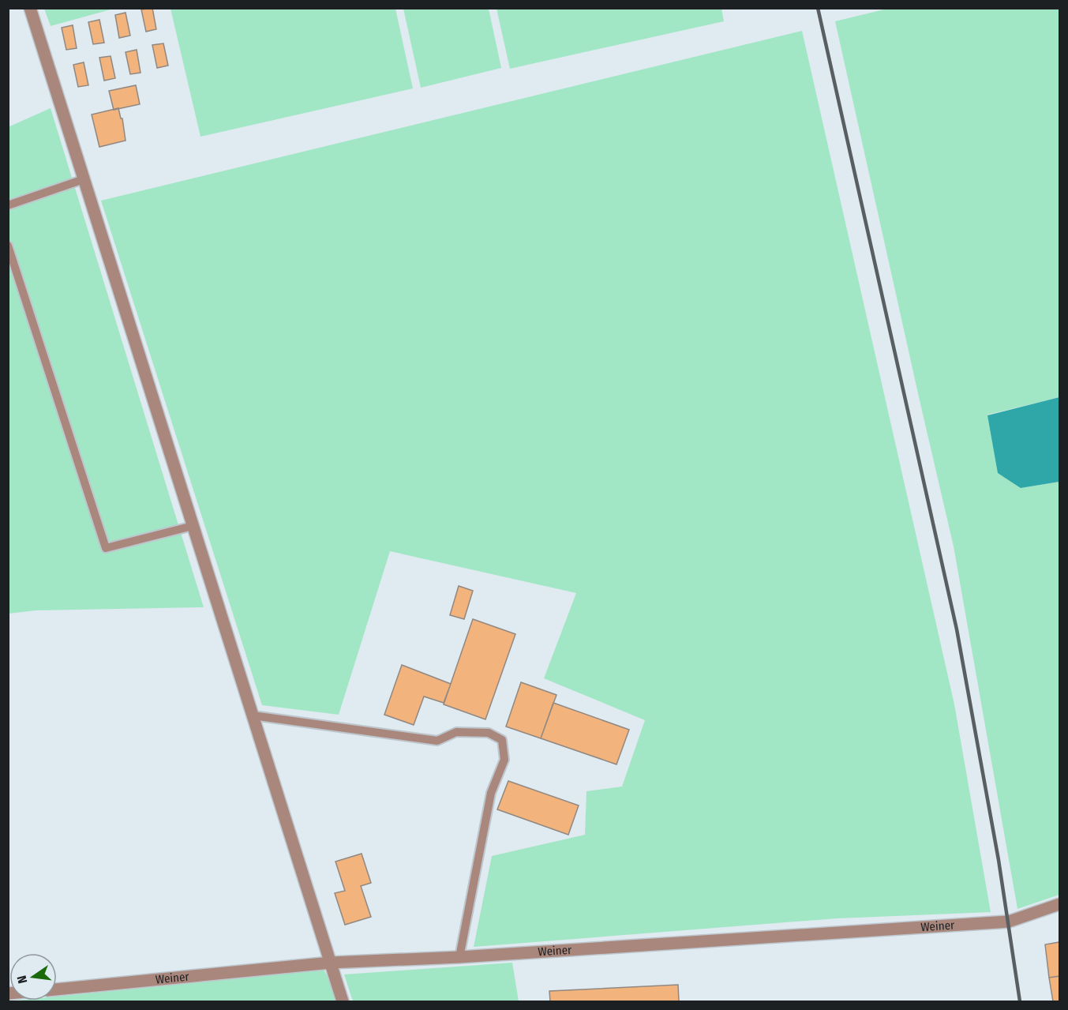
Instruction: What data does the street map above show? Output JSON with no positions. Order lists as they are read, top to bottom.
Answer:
{
  "streets": {
    "street": ["Weiner"]
  },
  "north": "left"
}
